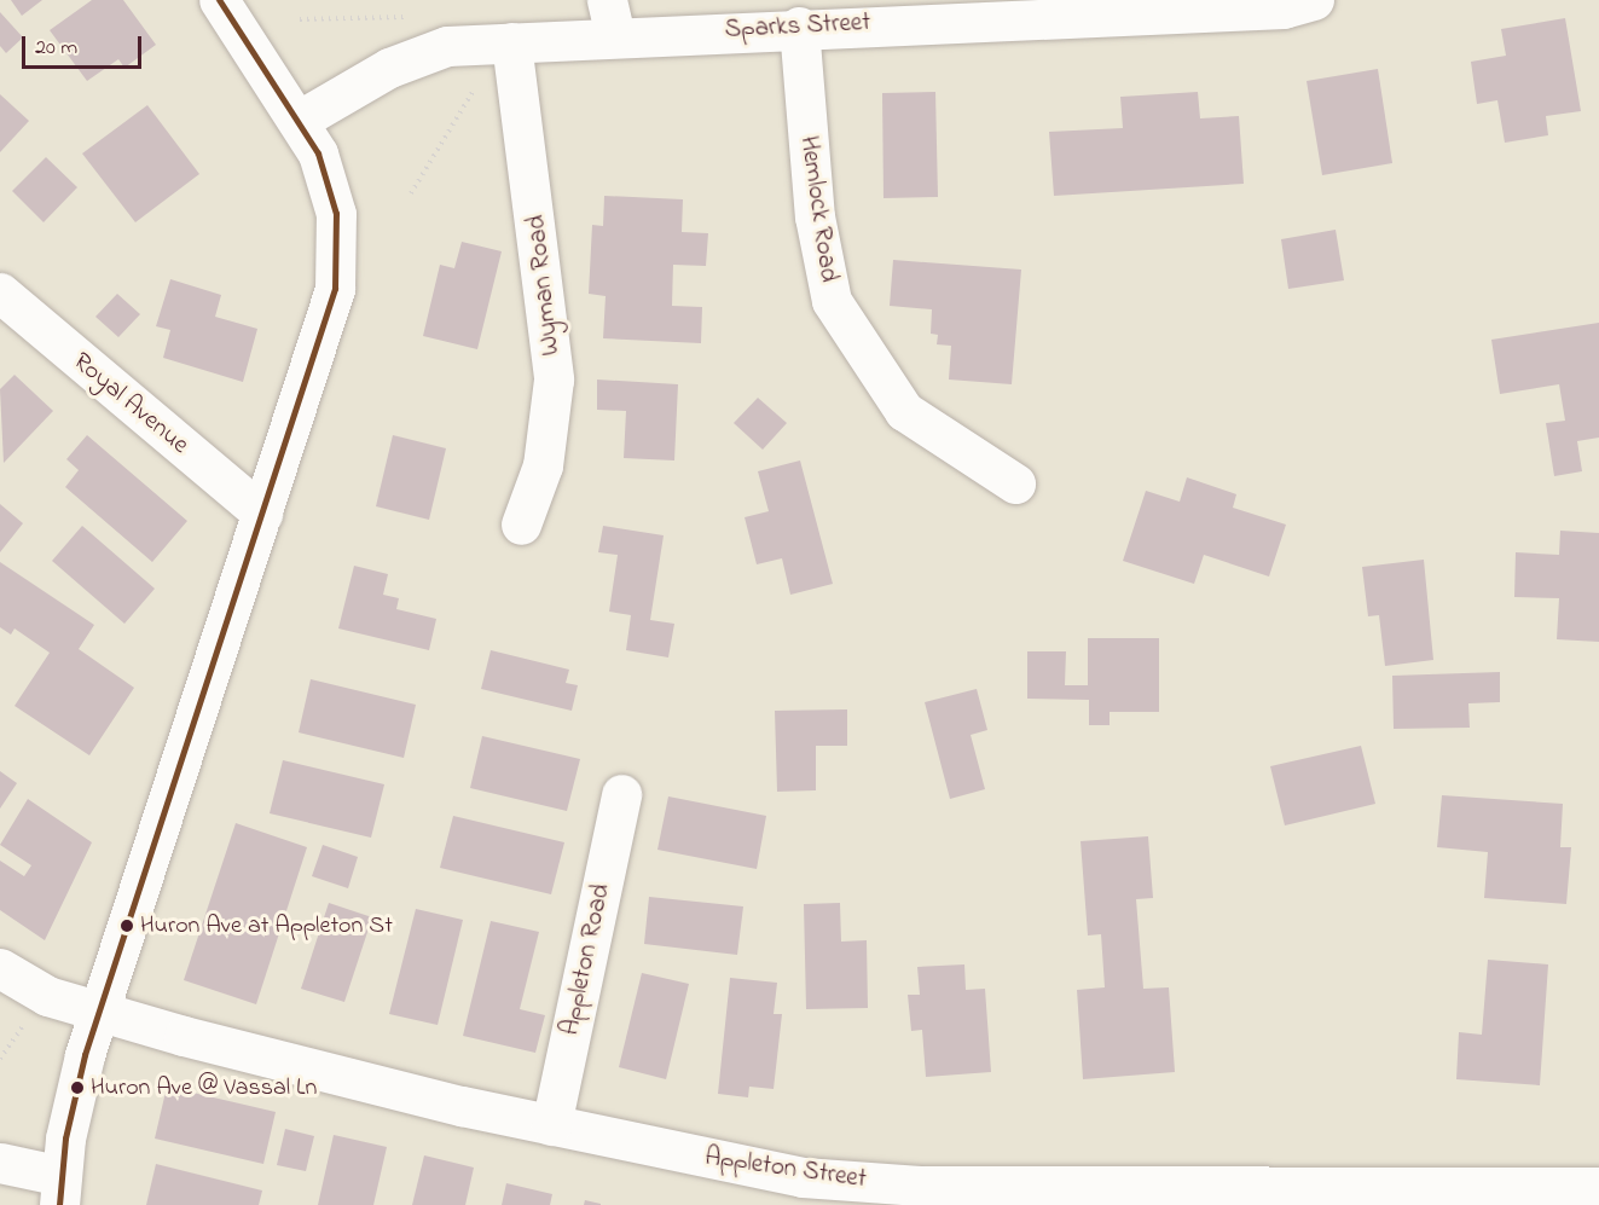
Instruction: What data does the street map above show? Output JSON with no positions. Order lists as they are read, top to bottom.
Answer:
{
  "streets": {
    "street": [
      "Sparks Street",
      "Hemlock Road",
      "Wyman Road",
      "Royal Avenue",
      "Appleton Road",
      "Appleton Street"
    ]
  },
  "crossings": [
    ["Sparks Street", "Hemlock Road"],
    ["Sparks Street", "Wyman Road"],
    ["Appleton Road", "Appleton Street"]
  ],
  "places": ["Huron Ave at Appleton St", "Huron Ave @ Vassal Ln"],
  "scale_bar": "20 m"
}
